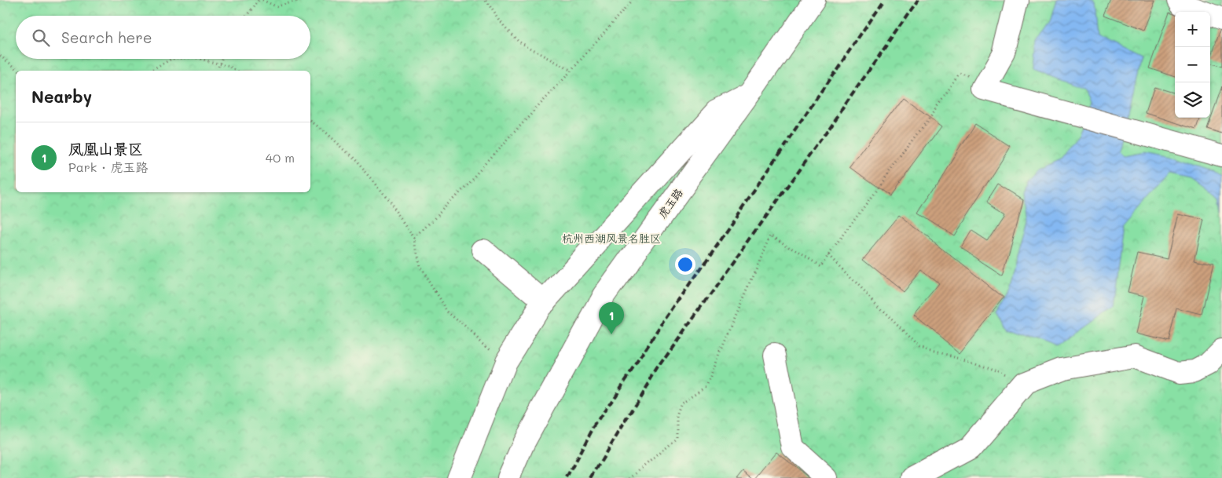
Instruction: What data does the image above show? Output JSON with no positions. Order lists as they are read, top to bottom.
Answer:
{
  "streets": {
    "street": ["虎玉路"]
  },
  "parks": ["杭州西湖风景名胜区"],
  "page": {
    "map_buttons": ["+", "−"],
    "search": "Search here",
    "heading": "Nearby",
    "list": [
      {
        "mark": "1",
        "name": "凤凰山景区",
        "note": "Park · 虎玉路",
        "value": "40 m"
      }
    ],
    "pins": "1"
  }
}
